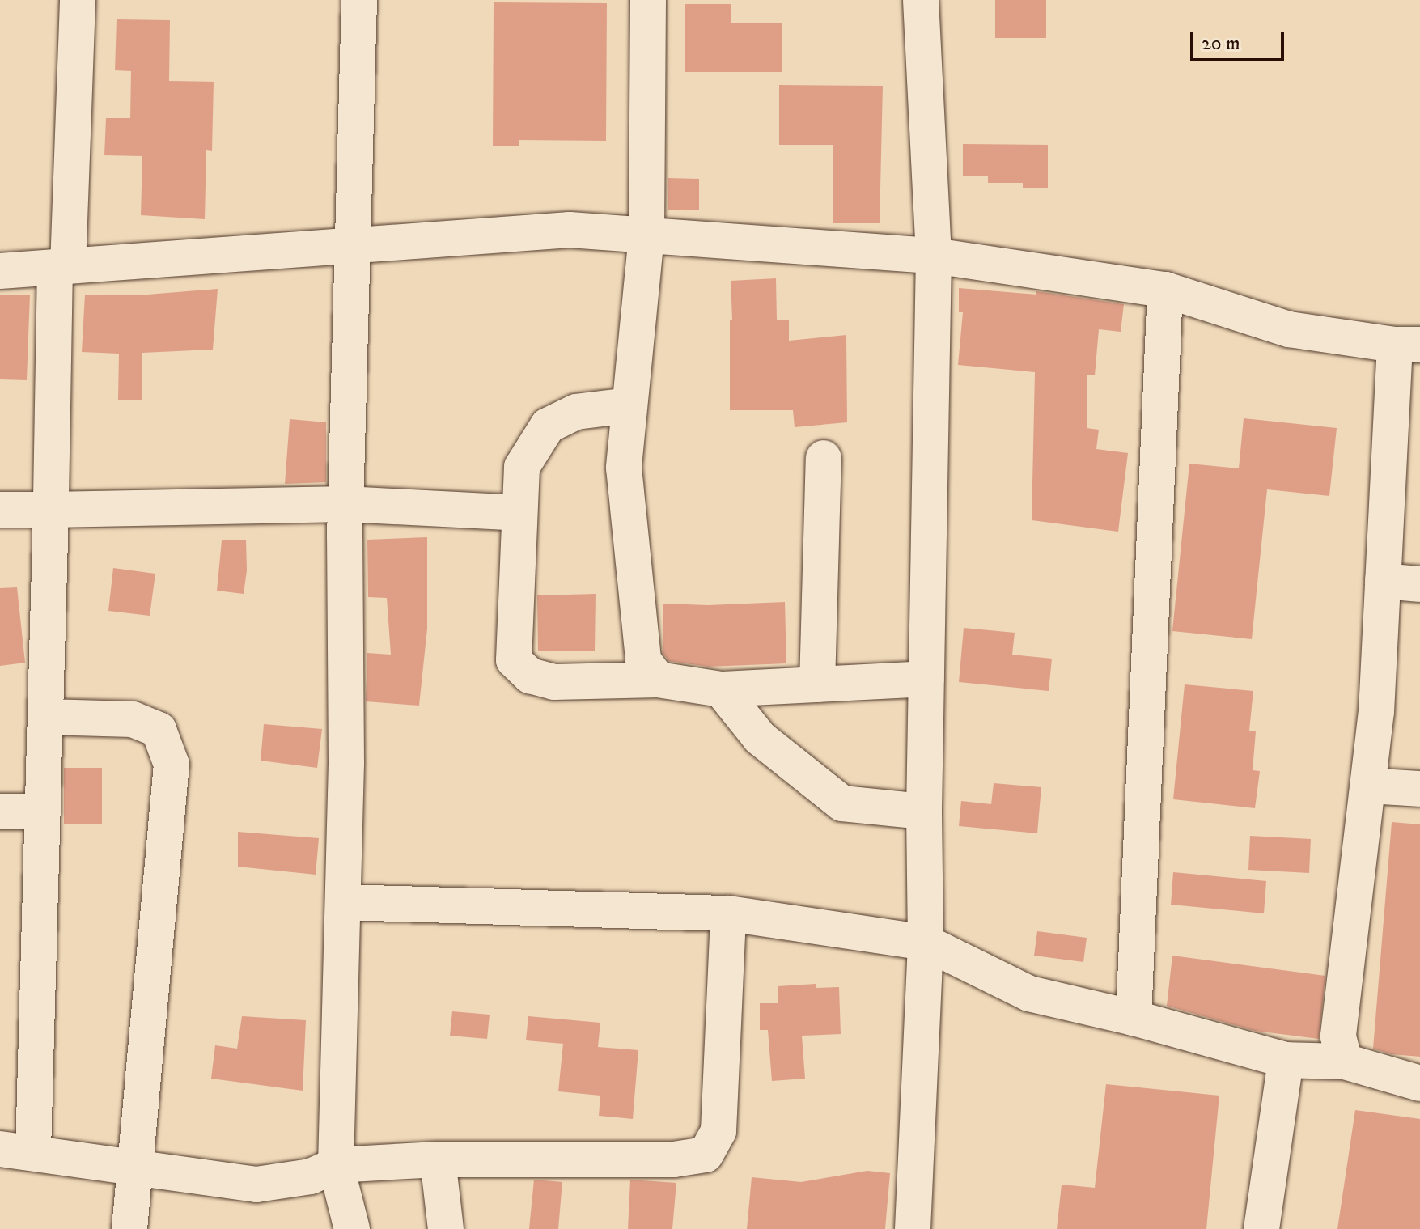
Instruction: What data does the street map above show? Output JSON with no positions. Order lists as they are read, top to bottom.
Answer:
{
  "scale_bar": "20 m"
}
